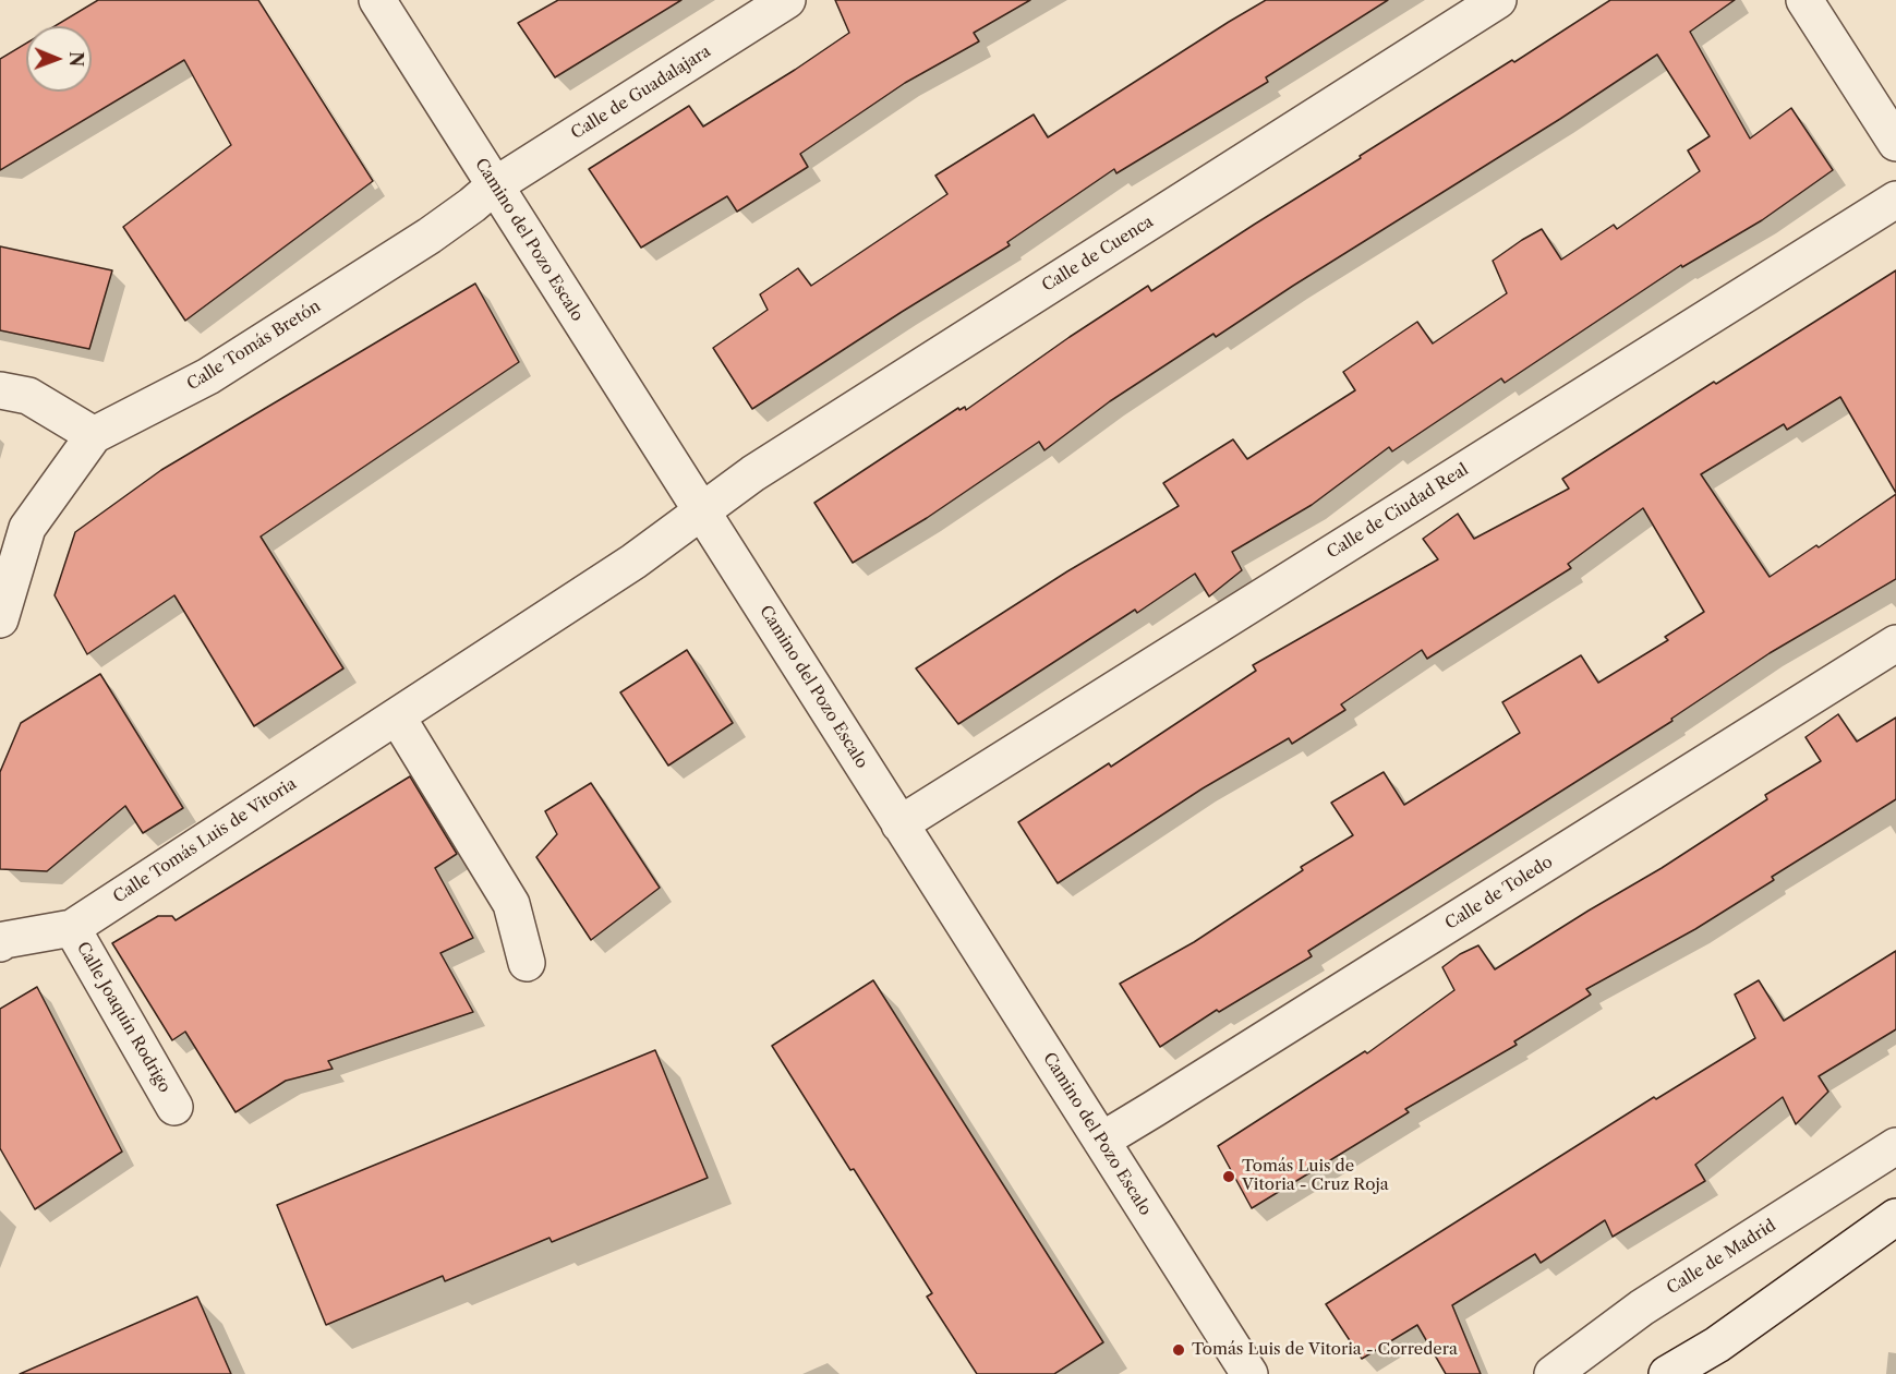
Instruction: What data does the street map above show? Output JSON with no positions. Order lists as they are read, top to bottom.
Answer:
{
  "streets": {
    "street": [
      "Calle de Guadalajara",
      "Camino del Pozo Escalo",
      "Calle de Cuenca",
      "Calle Tomás Bretón",
      "Calle de Ciudad Real",
      "Calle Tomás Luis de Vitoria",
      "Calle de Toledo",
      "Calle Joaquín Rodrigo",
      "Calle de Madrid"
    ]
  },
  "crossings": [
    ["Calle de Guadalajara", "Camino del Pozo Escalo"],
    ["Calle de Guadalajara", "Calle Tomás Bretón"],
    ["Camino del Pozo Escalo", "Calle de Cuenca"],
    ["Camino del Pozo Escalo", "Calle Tomás Bretón"],
    ["Camino del Pozo Escalo", "Calle de Ciudad Real"],
    ["Camino del Pozo Escalo", "Calle Tomás Luis de Vitoria"],
    ["Camino del Pozo Escalo", "Calle de Toledo"],
    ["Calle de Cuenca", "Calle Tomás Luis de Vitoria"],
    ["Calle Tomás Luis de Vitoria", "Calle Joaquín Rodrigo"]
  ],
  "places": ["Tomás Luis de Vitoria - Cruz Roja", "Tomás Luis de Vitoria - Corredera"],
  "north": "right"
}
